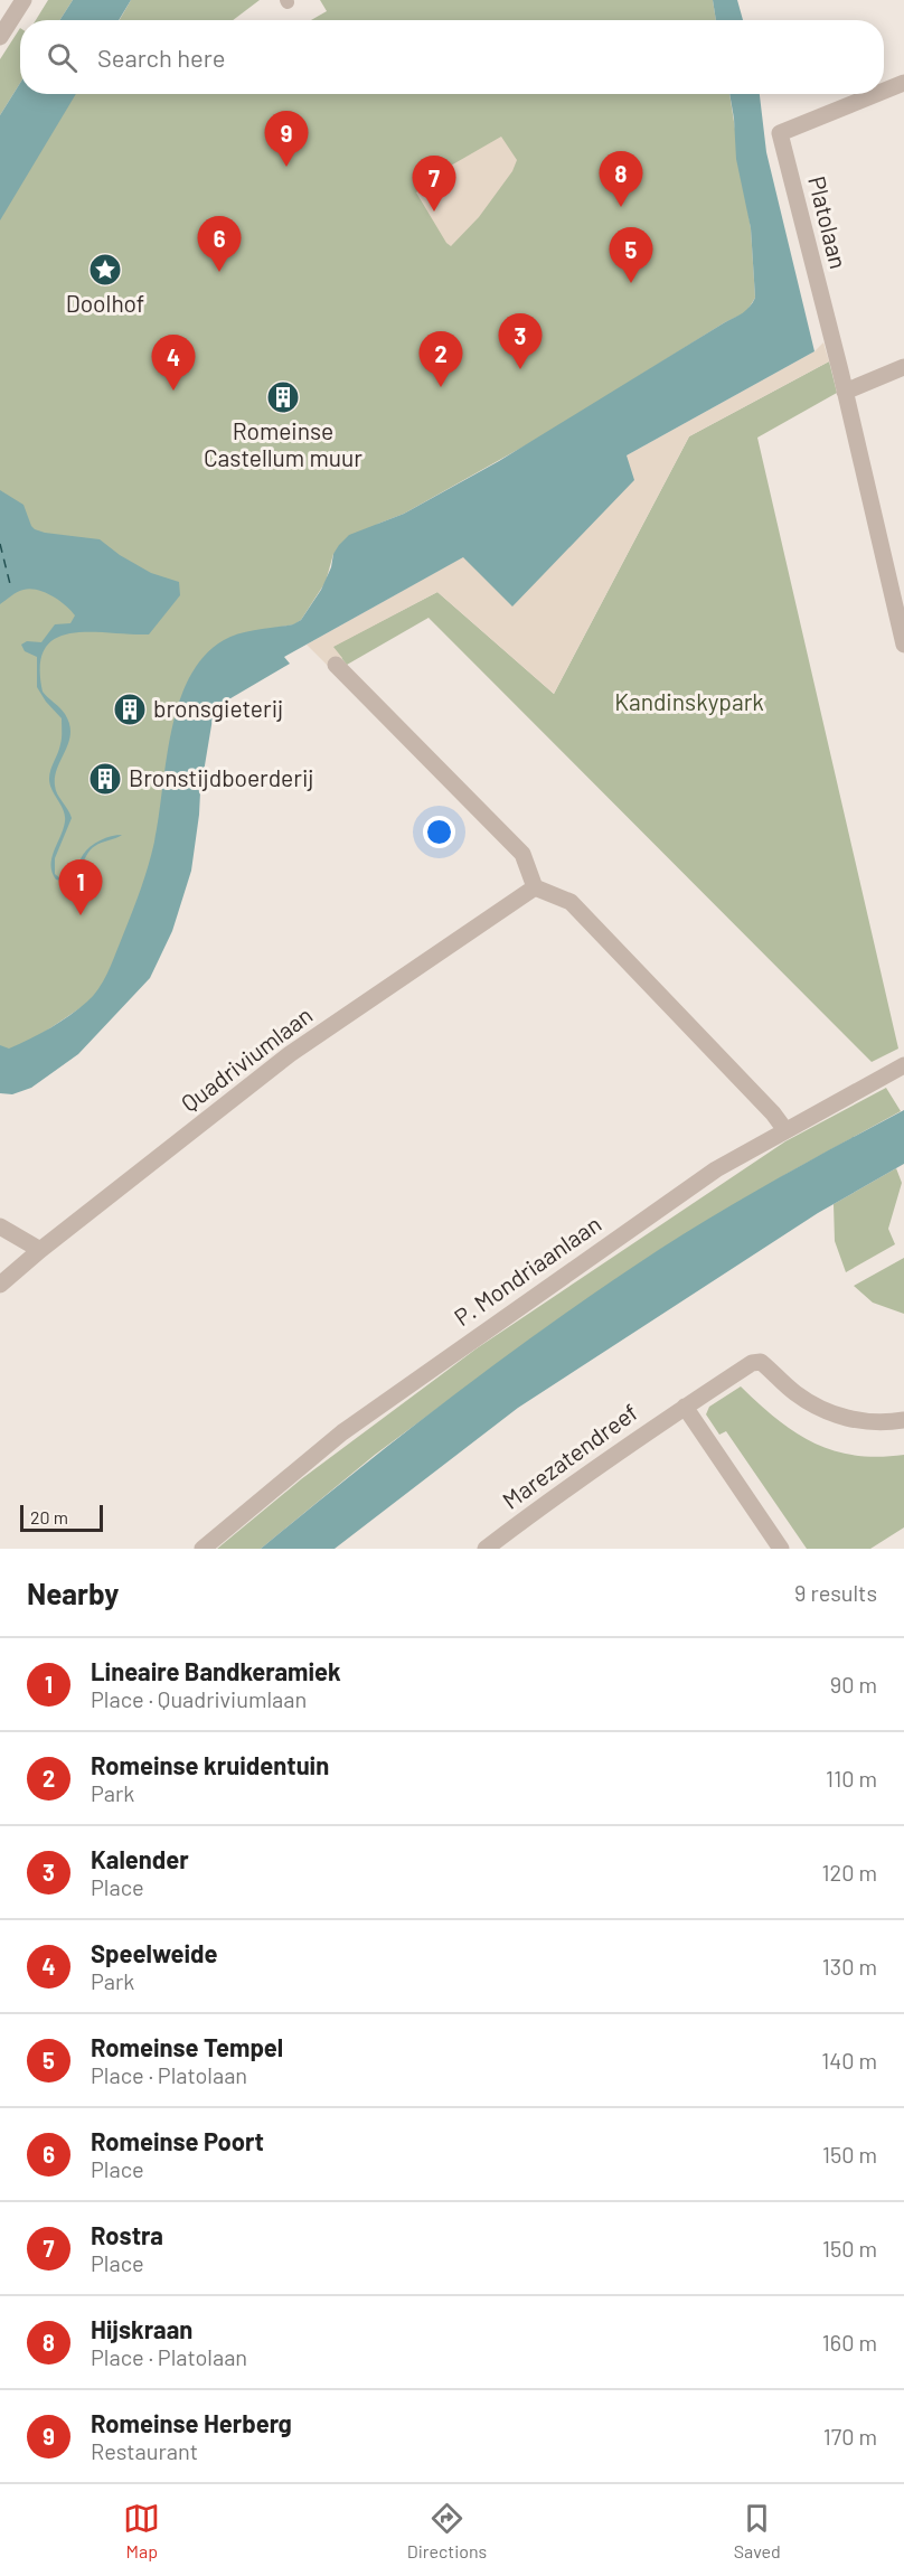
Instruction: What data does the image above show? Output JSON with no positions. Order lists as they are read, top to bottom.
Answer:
{
  "streets": {
    "street": [
      "Platolaan",
      "Quadriviumlaan",
      "P. Mondriaanlaan",
      "Marezatendreef"
    ]
  },
  "parks": ["Kandinskypark"],
  "places": {
    "place": ["Doolhof"],
    "building": ["Romeinse Castellum muur", "bronsgieterij", "Bronstijdboerderij"]
  },
  "scale_bar": "20 m",
  "page": {
    "search": "Search here",
    "pins": [
      "9",
      "8",
      "7",
      "6",
      "5",
      "3",
      "2",
      "4",
      "1"
    ],
    "scale": "20 m",
    "heading": ["Nearby", "9 results"],
    "list": [
      {
        "mark": "1",
        "name": "Lineaire Bandkeramiek",
        "note": "Place · Quadriviumlaan",
        "value": "90 m"
      },
      {
        "mark": "2",
        "name": "Romeinse kruidentuin",
        "note": "Park",
        "value": "110 m"
      },
      {
        "mark": "3",
        "name": "Kalender",
        "note": "Place",
        "value": "120 m"
      },
      {
        "mark": "4",
        "name": "Speelweide",
        "note": "Park",
        "value": "130 m"
      },
      {
        "mark": "5",
        "name": "Romeinse Tempel",
        "note": "Place · Platolaan",
        "value": "140 m"
      },
      {
        "mark": "6",
        "name": "Romeinse Poort",
        "note": "Place",
        "value": "150 m"
      },
      {
        "mark": "7",
        "name": "Rostra",
        "note": "Place",
        "value": "150 m"
      },
      {
        "mark": "8",
        "name": "Hijskraan",
        "note": "Place · Platolaan",
        "value": "160 m"
      },
      {
        "mark": "9",
        "name": "Romeinse Herberg",
        "note": "Restaurant",
        "value": "170 m"
      }
    ],
    "nav": ["Map", "Directions", "Saved"]
  }
}
